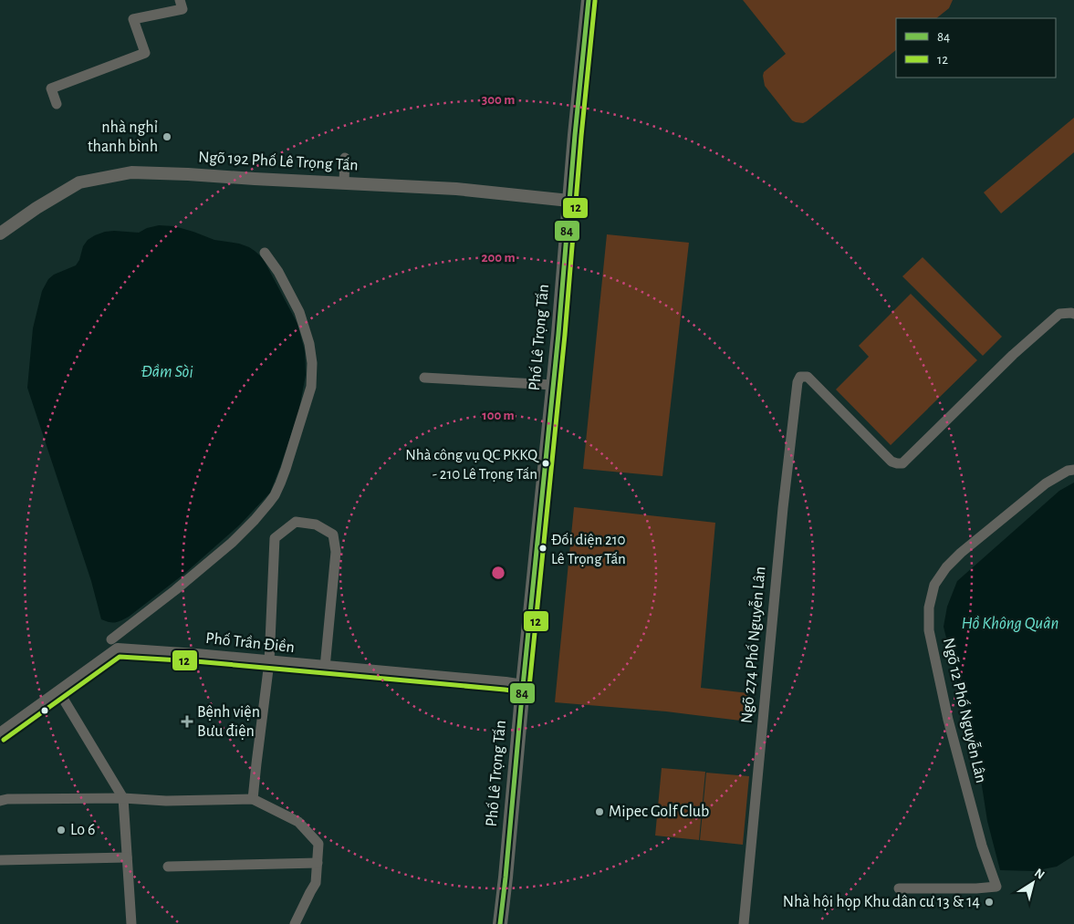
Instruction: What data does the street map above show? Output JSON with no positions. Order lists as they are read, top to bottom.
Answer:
{
  "streets": {
    "main road": ["Phố Lê Trọng Tấn"],
    "street": [
      "Ngõ 192 Phố Lê Trọng Tấn",
      "Phố Trần Điền",
      "Ngõ 274 Phố Nguyễn Lân",
      "Ngõ 12 Phố Nguyễn Lân"
    ]
  },
  "crossings": [
    ["Ngõ 192 Phố Lê Trọng Tấn", "Phố Lê Trọng Tấn"],
    ["Phố Lê Trọng Tấn", "Phố Trần Điền"]
  ],
  "water": ["Đầm Sòi", "Hồ Không Quân"],
  "places": {
    "other": [
      "nhà nghỉ thanh bình",
      "Nhà công vụ QC PKKQ - 210 Lê Trọng Tấn",
      "Đối diện 210 Lê Trọng Tấn",
      "Mipec Golf Club",
      "Lo 6",
      "Nhà hội họp Khu dân cư 13 & 14"
    ],
    "health": ["Bệnh viện Bưu điện"]
  },
  "lines": ["transit line 84", "transit line 12"],
  "legend": ["84", "12"],
  "north": "top right",
  "rings": ["300 m", "200 m", "100 m"]
}
